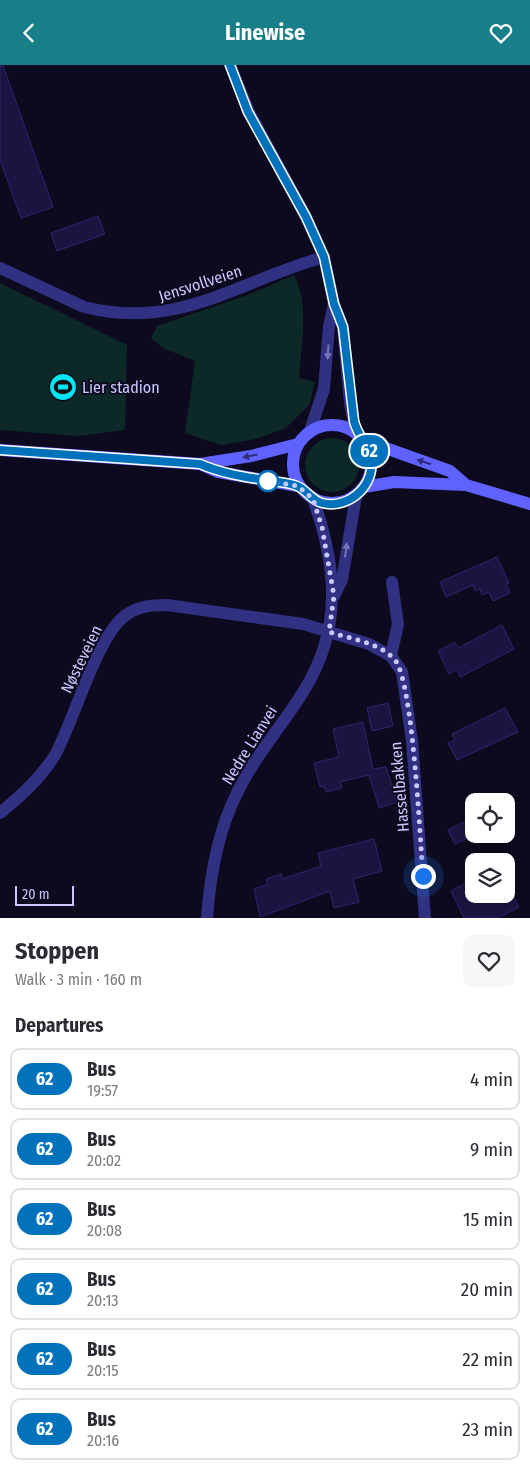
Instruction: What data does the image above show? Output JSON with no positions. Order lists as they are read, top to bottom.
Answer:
{
  "streets": {
    "street": [
      "Jensvollveien",
      "Nøsteveien",
      "Nedre Lianvei",
      "Hasselbakken"
    ]
  },
  "crossings": [
    ["Nøsteveien", "Nedre Lianvei"]
  ],
  "places": {
    "sports": ["Lier stadion"]
  },
  "lines": ["bus line 62"],
  "scale_bar": "20 m",
  "page": {
    "header": "Linewise",
    "on_map": "62",
    "scale": "20 m",
    "heading": [
      ["Stoppen", "Walk · 3 min · 160 m"],
      "Departures"
    ],
    "list": [
      {
        "mark": "62",
        "name": "Bus",
        "note": "19:57",
        "value": "4 min"
      },
      {
        "mark": "62",
        "name": "Bus",
        "note": "20:02",
        "value": "9 min"
      },
      {
        "mark": "62",
        "name": "Bus",
        "note": "20:08",
        "value": "15 min"
      },
      {
        "mark": "62",
        "name": "Bus",
        "note": "20:13",
        "value": "20 min"
      },
      {
        "mark": "62",
        "name": "Bus",
        "note": "20:15",
        "value": "22 min"
      },
      {
        "mark": "62",
        "name": "Bus",
        "note": "20:16",
        "value": "23 min"
      }
    ]
  }
}
